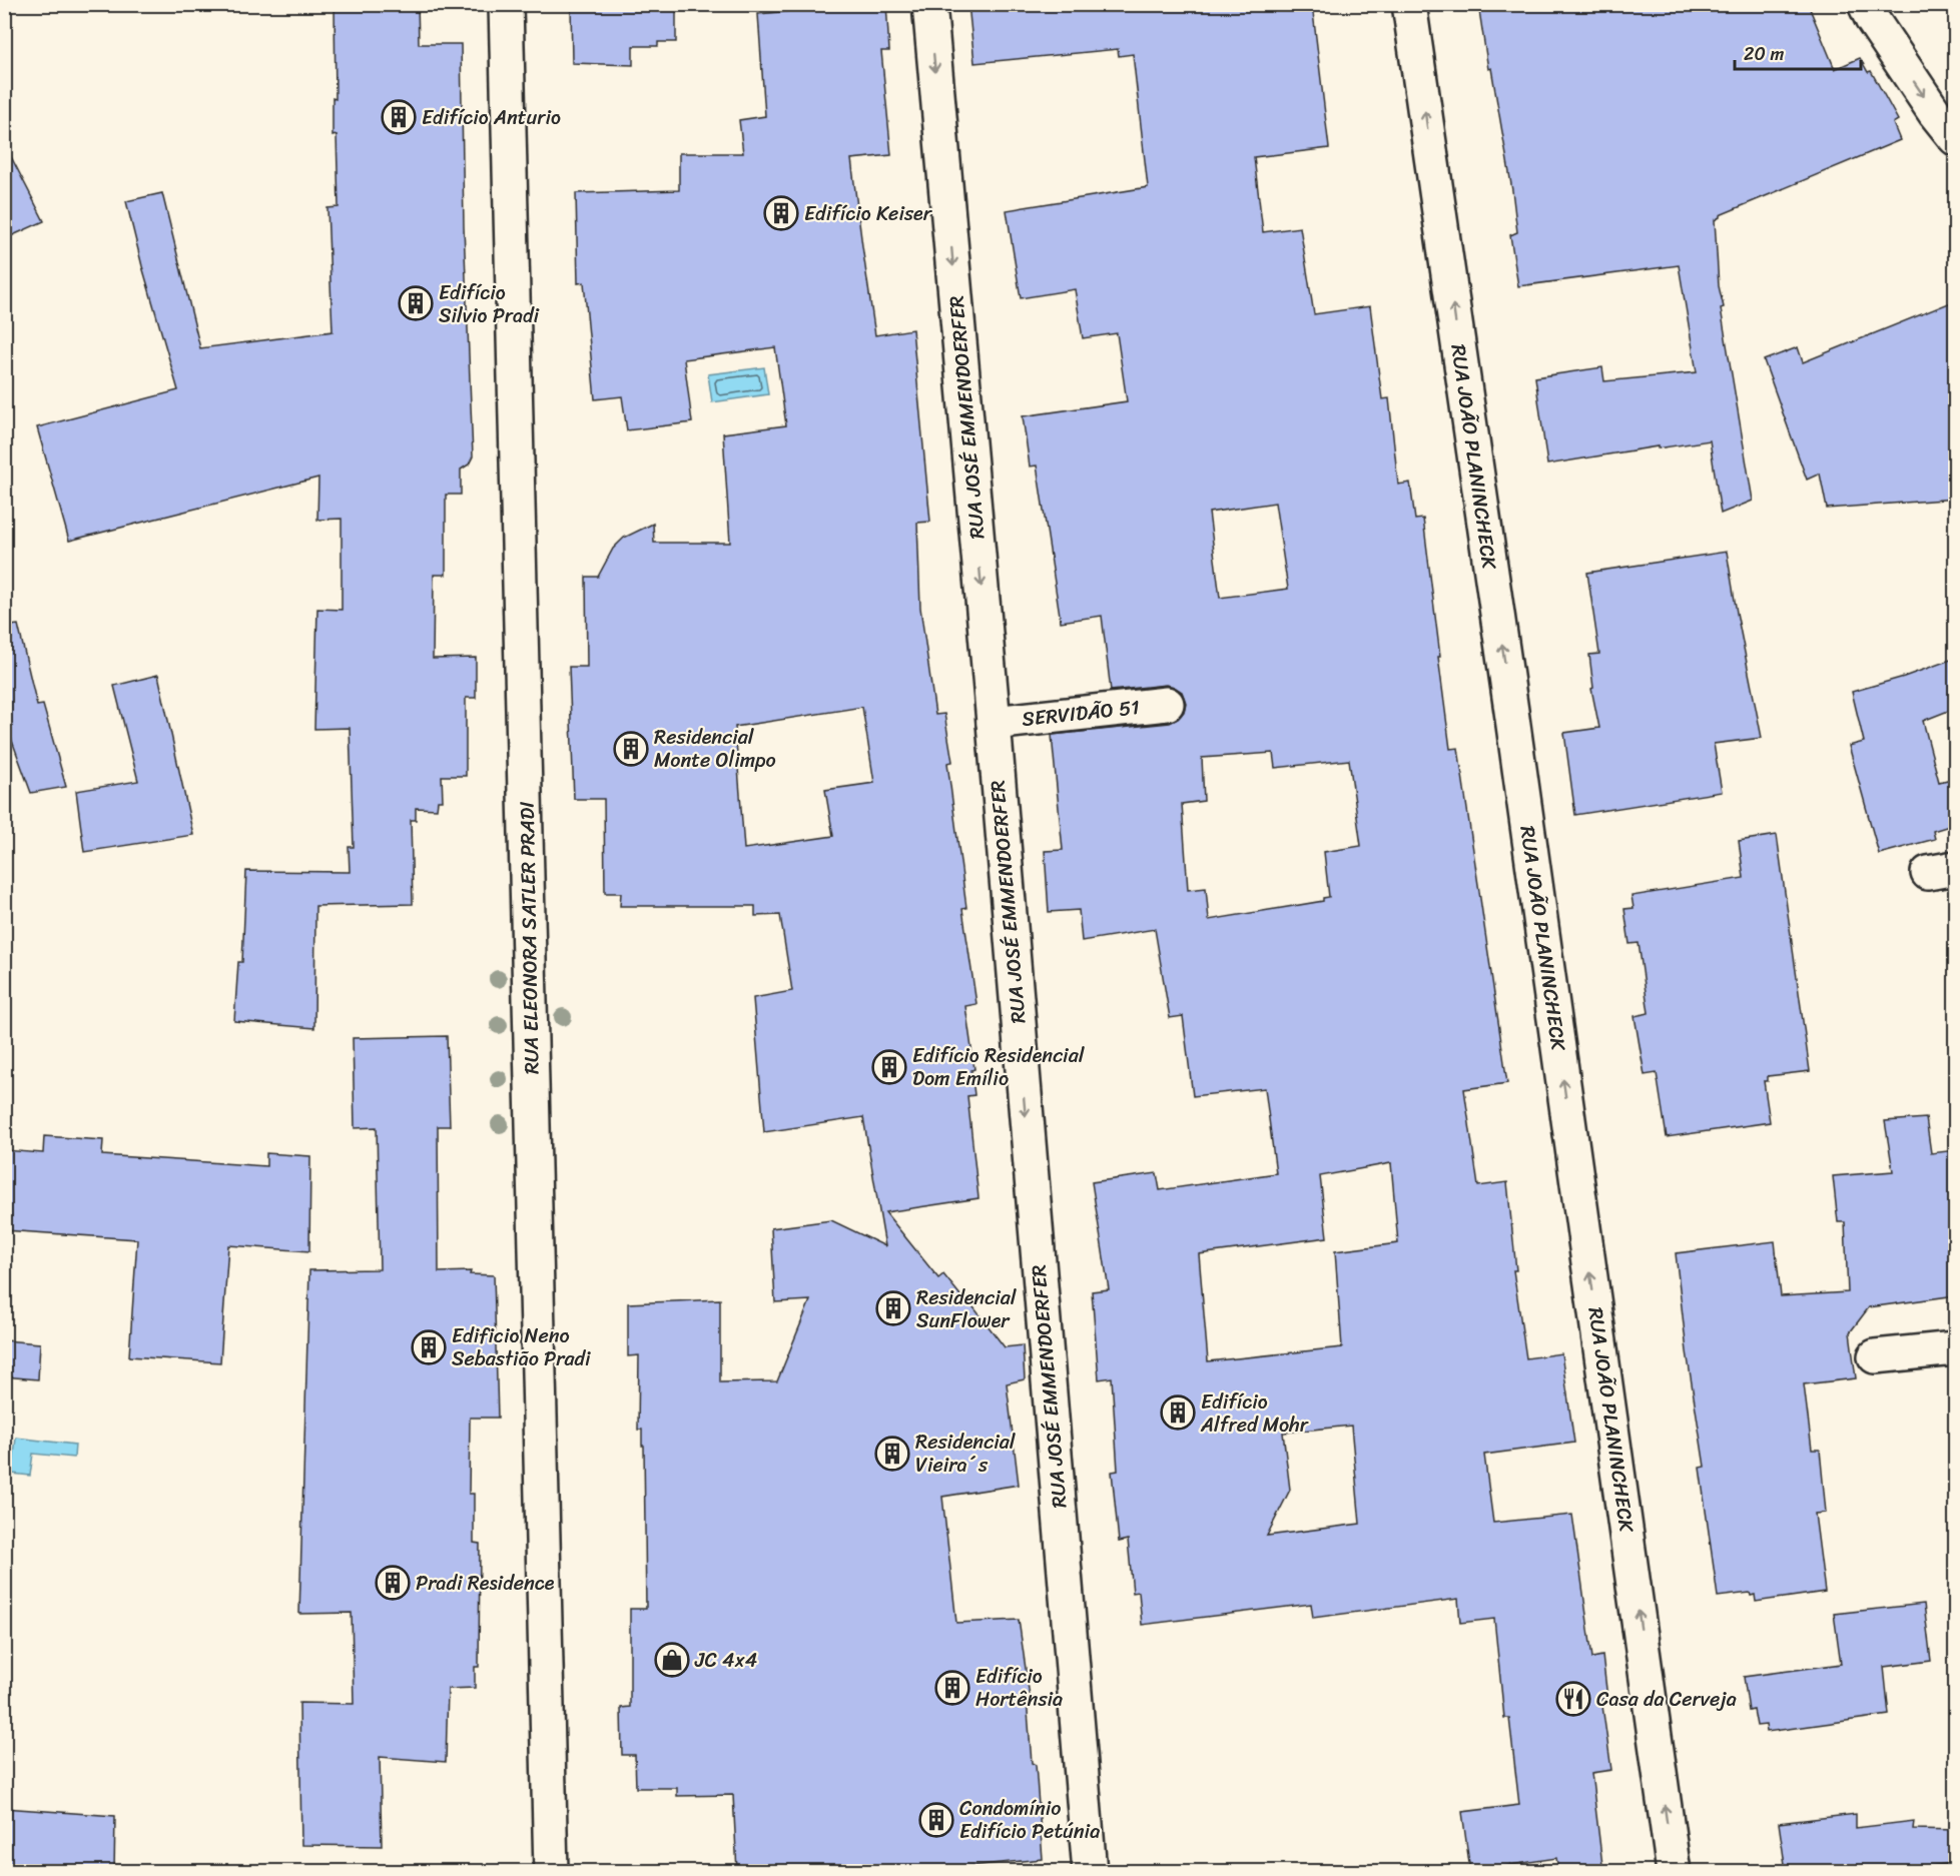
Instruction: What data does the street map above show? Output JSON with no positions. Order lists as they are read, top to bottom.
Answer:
{
  "streets": {
    "street": [
      "RUA JOSÉ EMMENDOERFER",
      "RUA JOÃO PLANINCHECK",
      "SERVIDÃO 51",
      "RUA ELEONORA SATLER PRADI"
    ]
  },
  "crossings": [
    ["RUA JOSÉ EMMENDOERFER", "SERVIDÃO 51"]
  ],
  "one_way": ["RUA JOSÉ EMMENDOERFER", "RUA JOÃO PLANINCHECK"],
  "places": {
    "building": [
      "Edifício Anturio",
      "Edifício Keiser",
      "Edifício Silvio Pradi",
      "Residencial Monte Olimpo",
      "Edifício Residencial Dom Emílio",
      "Residencial SunFlower",
      "Edificio Neno Sebastião Pradi",
      "Edifício Alfred Mohr",
      "Residencial Vieira´s",
      "Pradi Residence",
      "Edifício Hortênsia",
      "Condomínio Edifício Petúnia"
    ],
    "shop": ["JC 4x4"],
    "restaurant": ["Casa da Cerveja"]
  },
  "scale_bar": "20 m"
}
